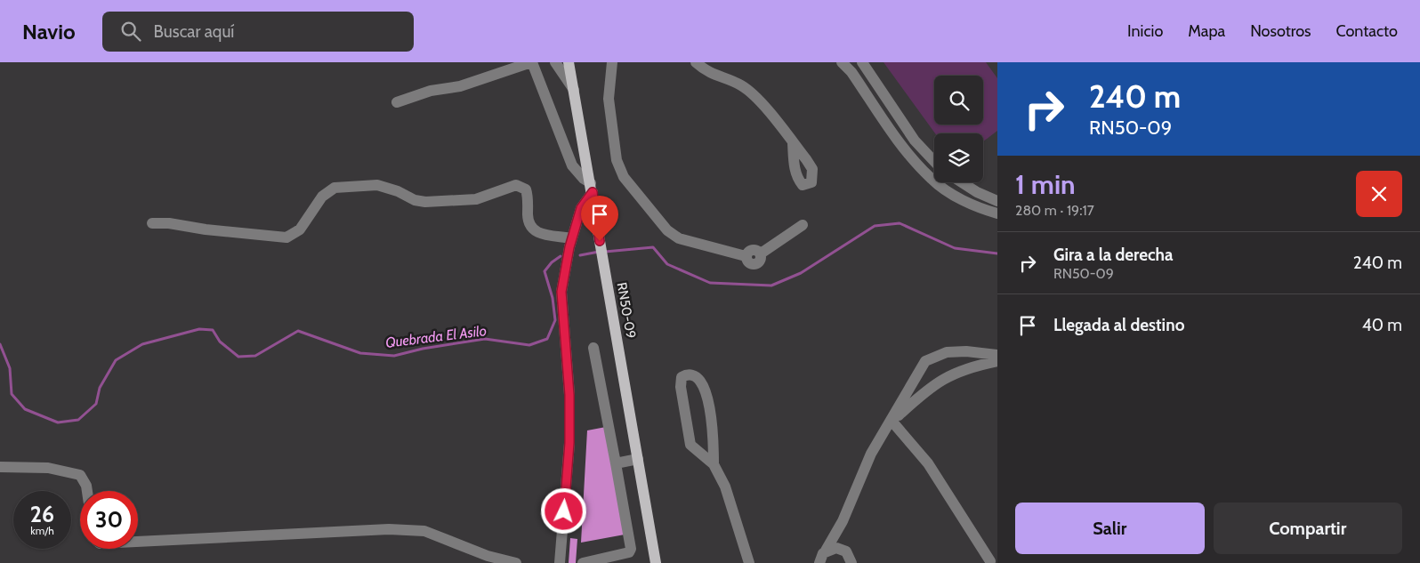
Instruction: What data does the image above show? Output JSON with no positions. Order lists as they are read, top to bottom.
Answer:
{
  "streets": {
    "main road": ["RN50-09"]
  },
  "water": ["Quebrada El Asilo"],
  "page": {
    "header": "Navio",
    "search": "Buscar aquí",
    "nav": [
      "Inicio",
      "Mapa",
      "Nosotros",
      "Contacto"
    ],
    "turn": ["240 m", "RN50-09"],
    "heading": ["1 min", "280 m · 19:17"],
    "list": [
      {
        "name": "Gira a la derecha",
        "note": "RN50-09",
        "value": "240 m"
      },
      {
        "name": "Llegada al destino",
        "value": "40 m"
      }
    ],
    "speed": "26 km/h",
    "limit": "30",
    "buttons": ["Salir", "Compartir"]
  }
}
